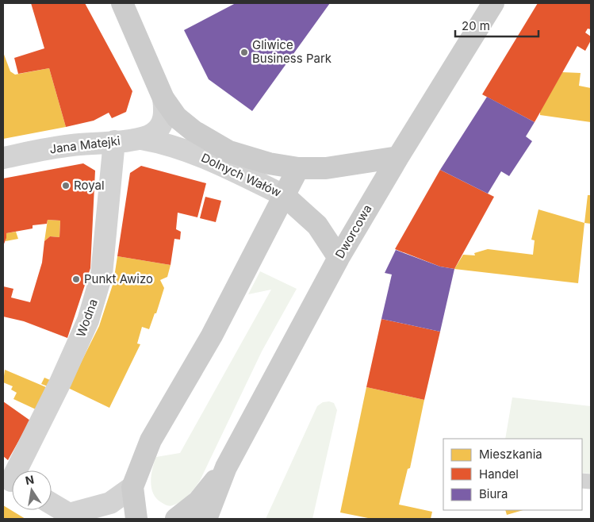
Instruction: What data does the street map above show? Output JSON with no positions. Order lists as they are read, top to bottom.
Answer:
{
  "streets": {
    "street": [
      "Jana Matejki",
      "Dolnych Wałów",
      "Dworcowa",
      "Wodna"
    ]
  },
  "crossings": [
    ["Jana Matejki", "Dolnych Wałów"],
    ["Jana Matejki", "Wodna"],
    ["Dolnych Wałów", "Dworcowa"]
  ],
  "places": ["Gliwice Business Park", "Royal", "Punkt Awizo"],
  "legend": ["Mieszkania", "Handel", "Biura"],
  "scale_bar": "20 m",
  "north": "top"
}
